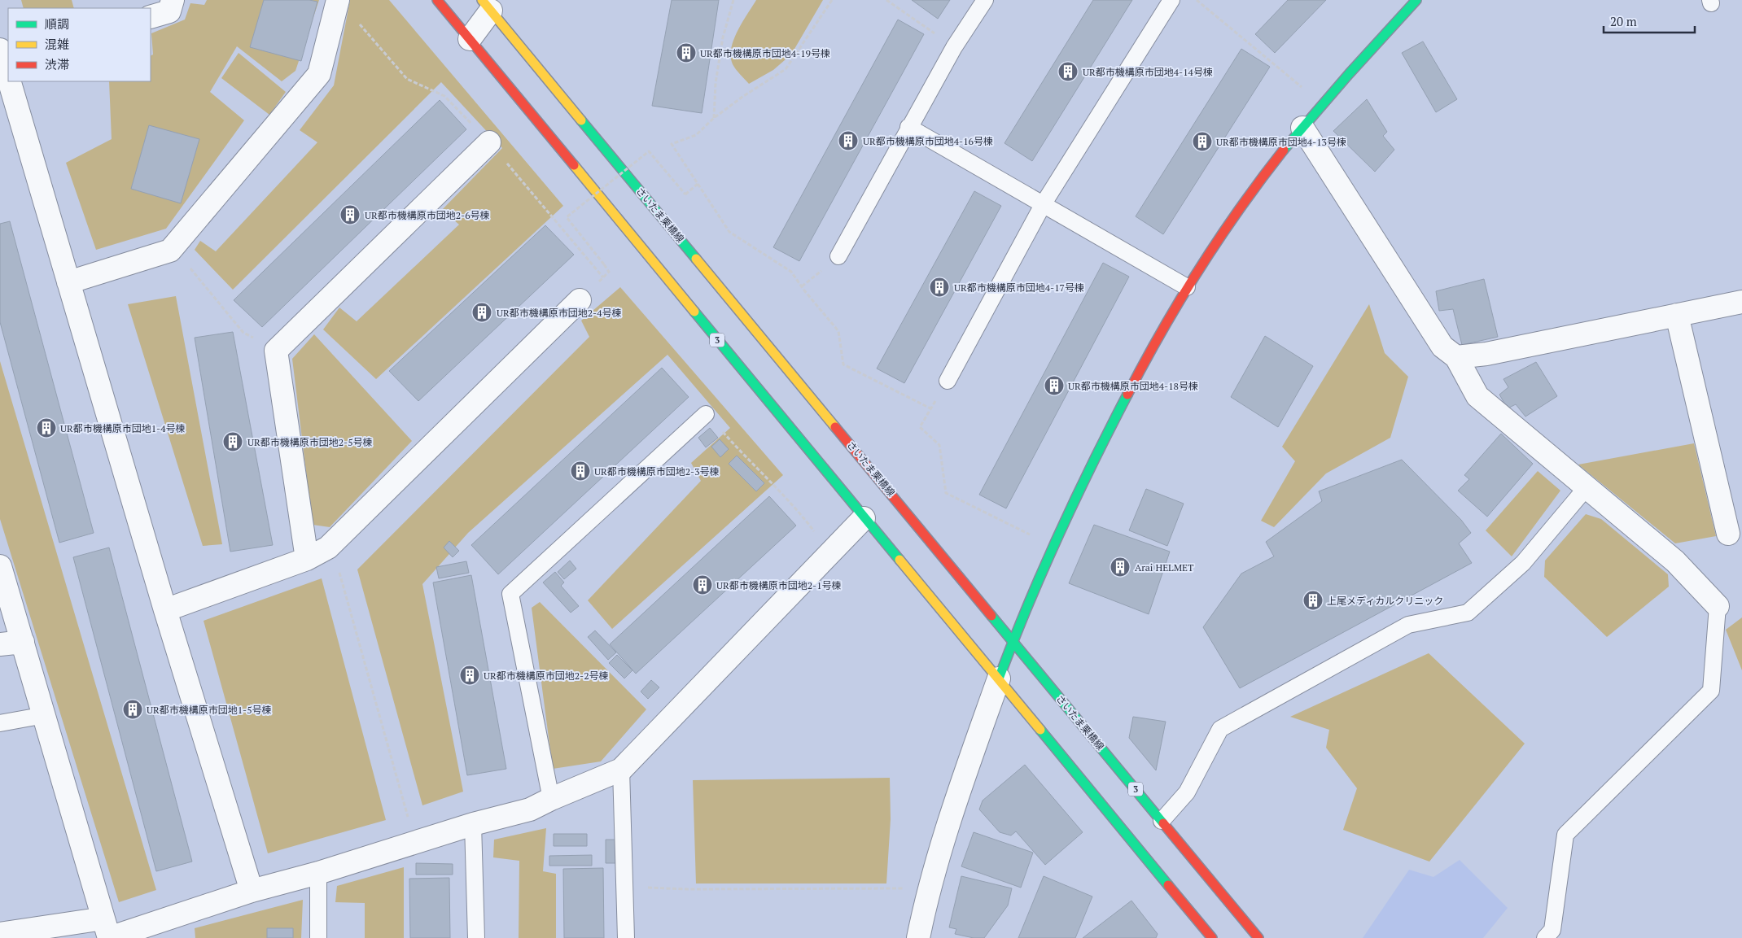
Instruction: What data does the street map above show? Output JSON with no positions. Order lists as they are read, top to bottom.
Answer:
{
  "streets": {
    "main road": ["さいたま栗橋線", "3"]
  },
  "places": {
    "building": [
      "UR都市機構原市団地4-19号棟",
      "UR都市機構原市団地4-14号棟",
      "UR都市機構原市団地4-16号棟",
      "UR都市機構原市団地4-13号棟",
      "UR都市機構原市団地2-6号棟",
      "UR都市機構原市団地4-17号棟",
      "UR都市機構原市団地2-4号棟",
      "UR都市機構原市団地4-18号棟",
      "UR都市機構原市団地1-4号棟",
      "UR都市機構原市団地2-5号棟",
      "UR都市機構原市団地2-3号棟",
      "Arai HELMET",
      "UR都市機構原市団地2-1号棟",
      "上尾メディカルクリニック",
      "UR都市機構原市団地2-2号棟",
      "UR都市機構原市団地1-5号棟"
    ]
  },
  "legend": ["順調", "混雑", "渋滞"],
  "scale_bar": "20 m"
}
